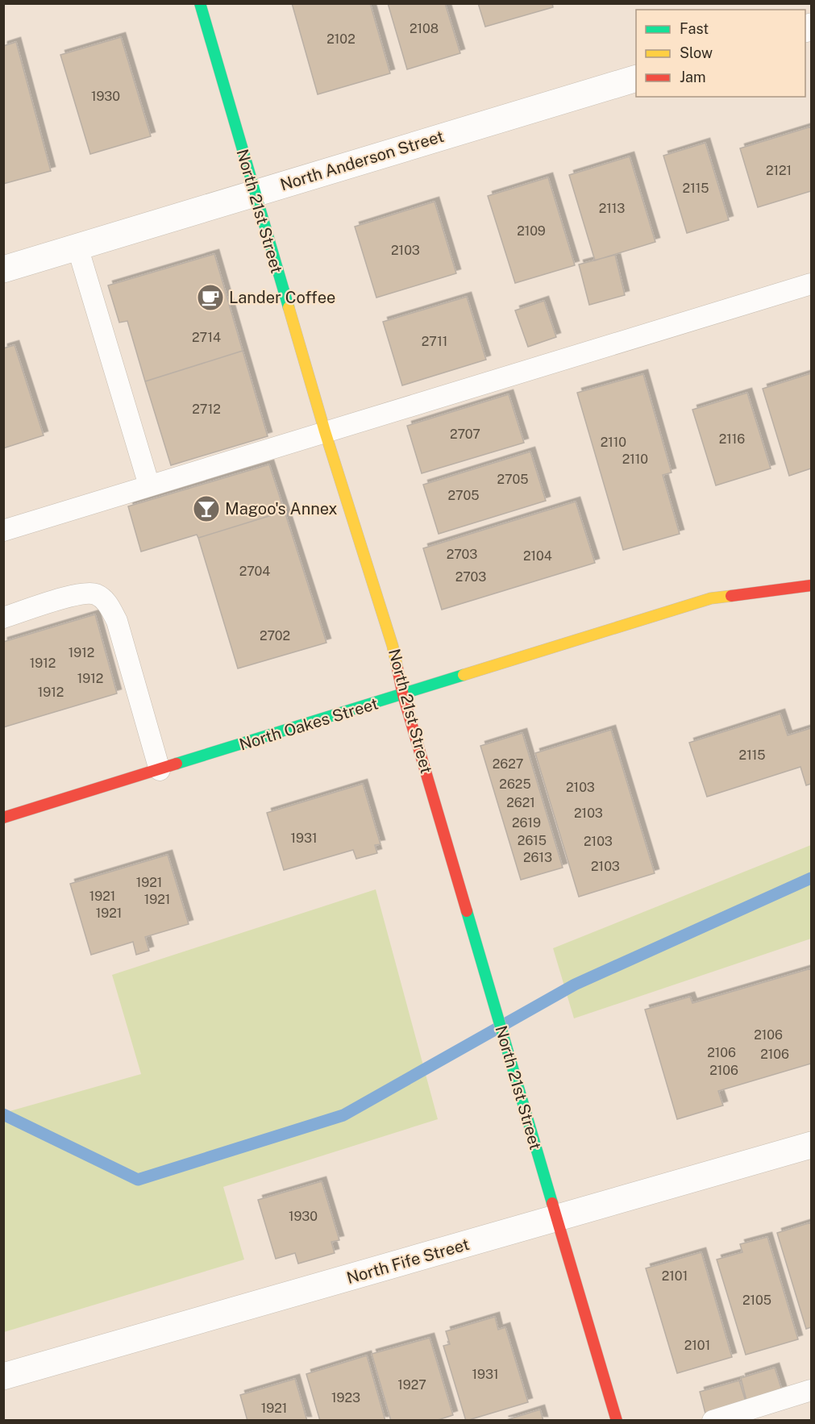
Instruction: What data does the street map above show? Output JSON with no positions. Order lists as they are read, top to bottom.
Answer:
{
  "streets": {
    "main road": ["North 21st Street", "North Oakes Street"],
    "street": ["North Anderson Street", "North Fife Street"]
  },
  "crossings": [
    ["North Anderson Street", "North 21st Street"],
    ["North 21st Street", "North Oakes Street"],
    ["North 21st Street", "North Fife Street"]
  ],
  "places": {
    "cafe": ["Lander Coffee"],
    "bar": ["Magoo's Annex"]
  },
  "house_numbers": [
    "2108",
    "2102",
    "1930",
    "2121",
    "2115",
    "2113",
    "2109",
    "2103",
    "2714",
    "2711",
    "2712",
    "2707",
    "2116",
    "2110",
    "2110",
    "2705",
    "2705",
    "2703",
    "2104",
    "2704",
    "2703",
    "2702",
    "1912",
    "1912",
    "1912",
    "1912",
    "2115",
    "2627",
    "2625",
    "2103",
    "2621",
    "2103",
    "2619",
    "1931",
    "2615",
    "2103",
    "2613",
    "2103",
    "1921",
    "1921",
    "1921",
    "1921",
    "2106",
    "2106",
    "2106",
    "2106",
    "1930",
    "2101",
    "2105",
    "2101",
    "1931",
    "1927",
    "1923",
    "1921"
  ],
  "legend": ["Fast", "Slow", "Jam"]
}
